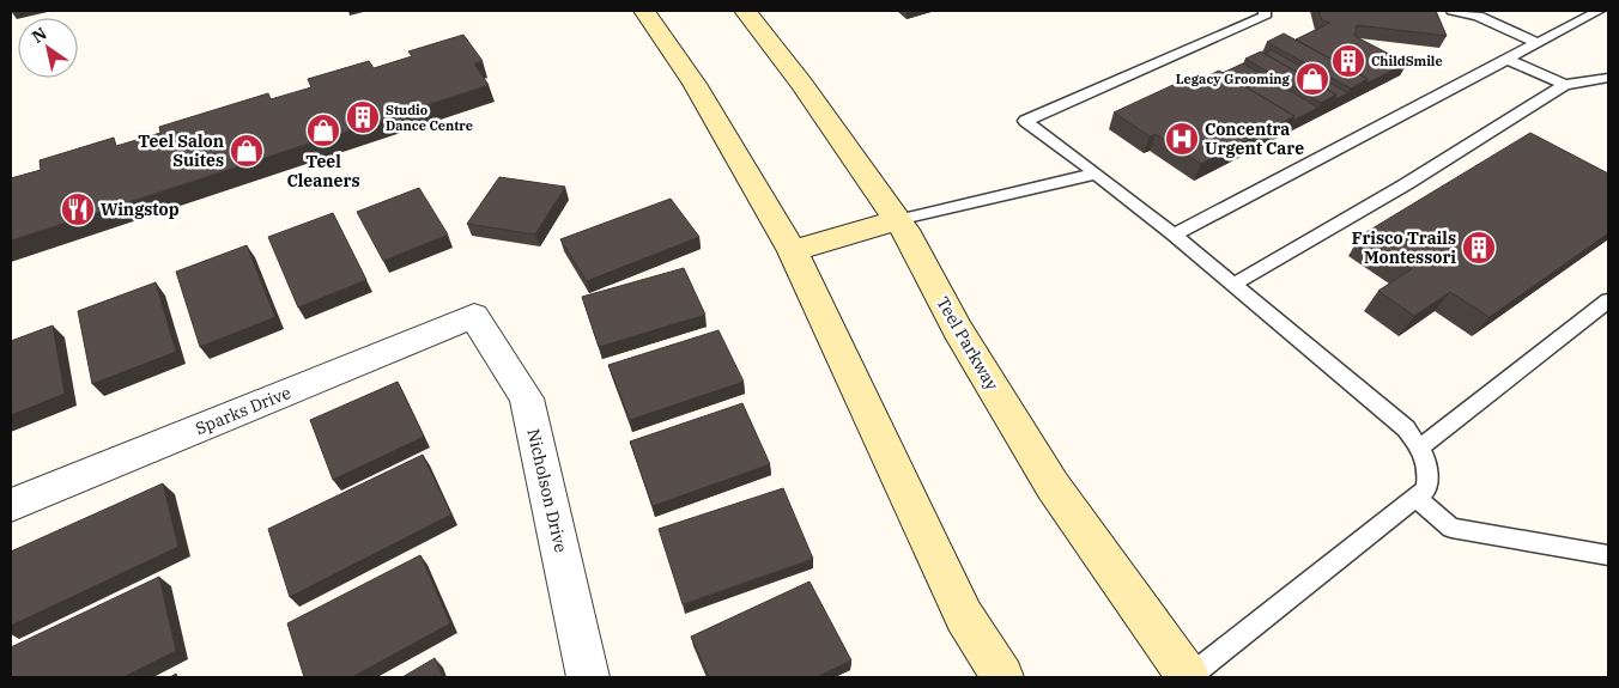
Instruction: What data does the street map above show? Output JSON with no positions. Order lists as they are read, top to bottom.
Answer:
{
  "streets": {
    "main road": ["Teel Parkway"],
    "street": ["Sparks Drive", "Nicholson Drive"]
  },
  "crossings": [
    ["Sparks Drive", "Nicholson Drive"]
  ],
  "places": {
    "building": ["ChildSmile", "Studio Dance Centre", "Frisco Trails Montessori"],
    "shop": ["Legacy Grooming", "Teel Cleaners", "Teel Salon Suites"],
    "hospital": ["Concentra Urgent Care"],
    "restaurant": ["Wingstop"]
  },
  "north": "top left"
}
